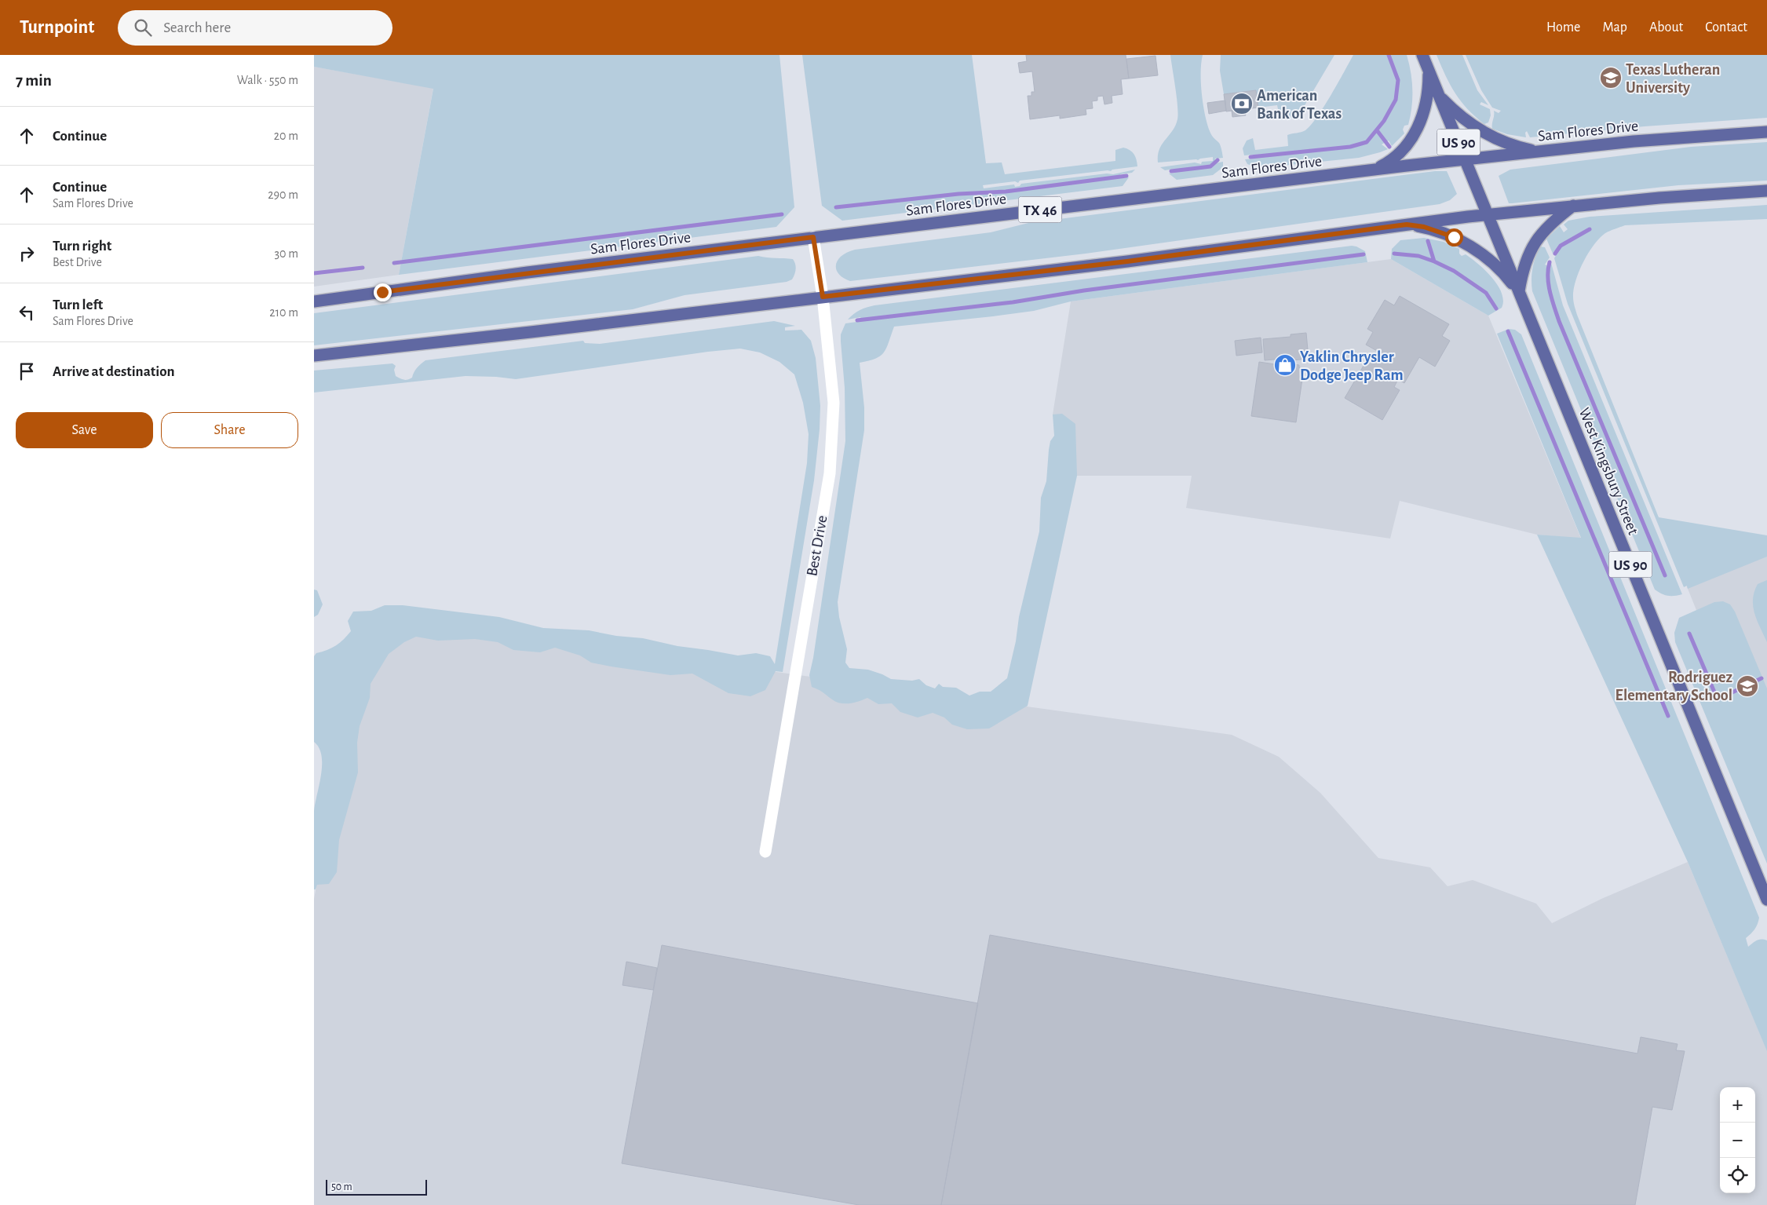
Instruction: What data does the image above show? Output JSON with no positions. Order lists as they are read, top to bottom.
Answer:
{
  "streets": {
    "main road": [
      "Sam Flores Drive",
      "US 90",
      "TX 46",
      "West Kingsbury Street"
    ],
    "street": ["Best Drive"]
  },
  "crossings": [
    ["Sam Flores Drive", "West Kingsbury Street"],
    ["Sam Flores Drive", "Best Drive"]
  ],
  "places": {
    "school or university": ["Texas Lutheran University", "Rodriguez Elementary School"],
    "bank": ["American Bank of Texas"],
    "shop": ["Yaklin Chrysler Dodge Jeep Ram"]
  },
  "scale_bar": "50 m",
  "page": {
    "header": "Turnpoint",
    "search": "Search here",
    "nav": [
      "Home",
      "Map",
      "About",
      "Contact"
    ],
    "heading": ["7 min", "Walk · 550 m"],
    "list": [
      ["Continue", "20 m"],
      ["Continue", "Sam Flores Drive", "290 m"],
      ["Turn right", "Best Drive", "30 m"],
      ["Turn left", "Sam Flores Drive", "210 m"],
      "Arrive at destination"
    ],
    "buttons": ["Save", "Share"],
    "map_buttons": ["+", "−"],
    "scale": "50 m"
  }
}
